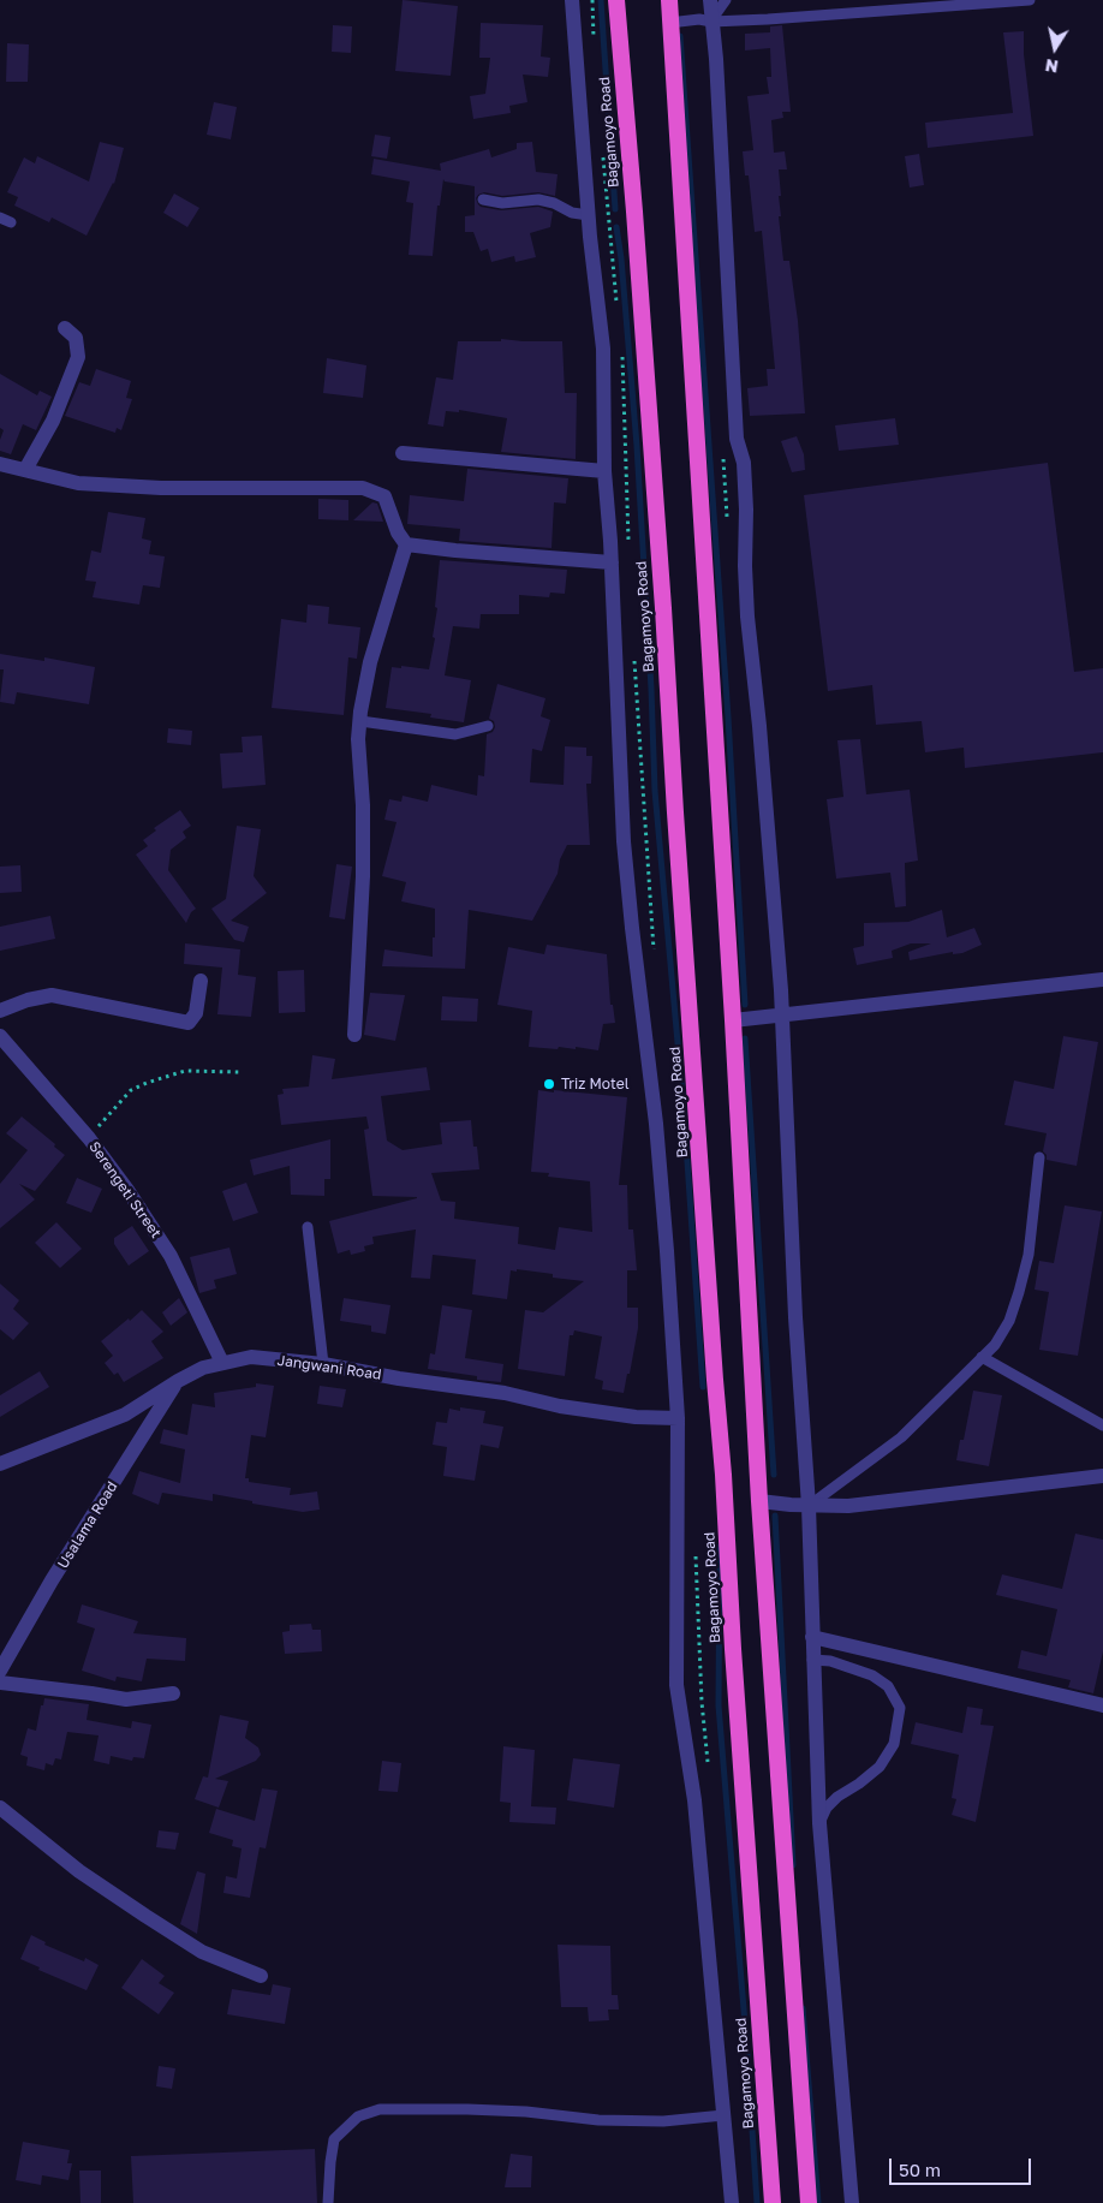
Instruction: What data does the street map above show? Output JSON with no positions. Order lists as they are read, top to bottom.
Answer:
{
  "streets": {
    "highway": ["Bagamoyo Road"],
    "street": ["Serengeti Street", "Jangwani Road", "Usalama Road"]
  },
  "crossings": [
    ["Serengeti Street", "Jangwani Road"],
    ["Jangwani Road", "Usalama Road"]
  ],
  "places": ["Triz Motel"],
  "scale_bar": "50 m",
  "north": "bottom"
}
